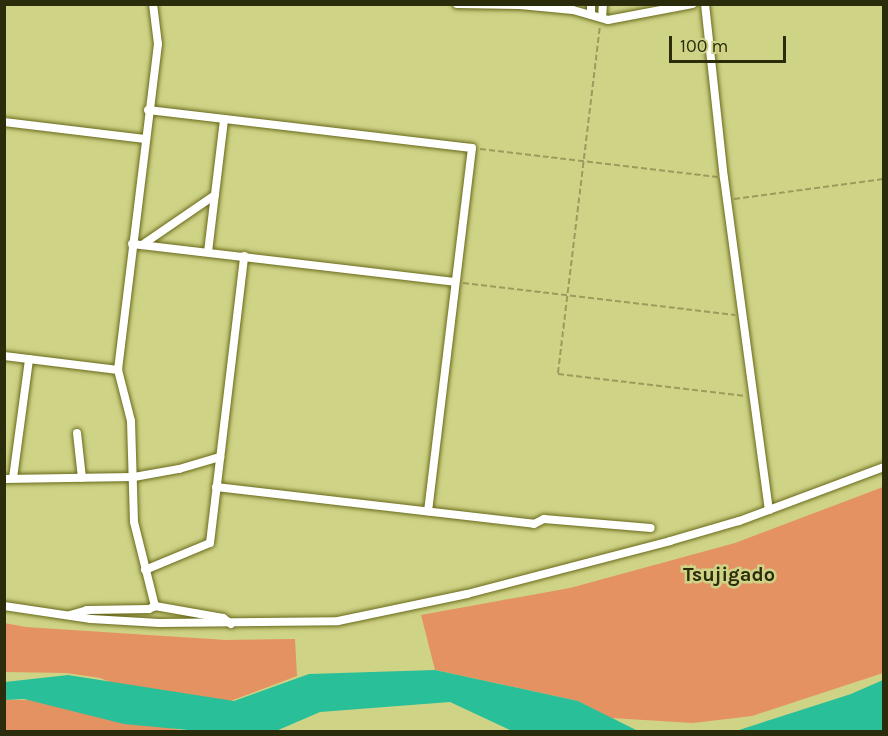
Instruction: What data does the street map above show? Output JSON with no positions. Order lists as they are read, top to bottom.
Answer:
{
  "districts": ["Tsujigado"],
  "scale_bar": "100 m"
}
